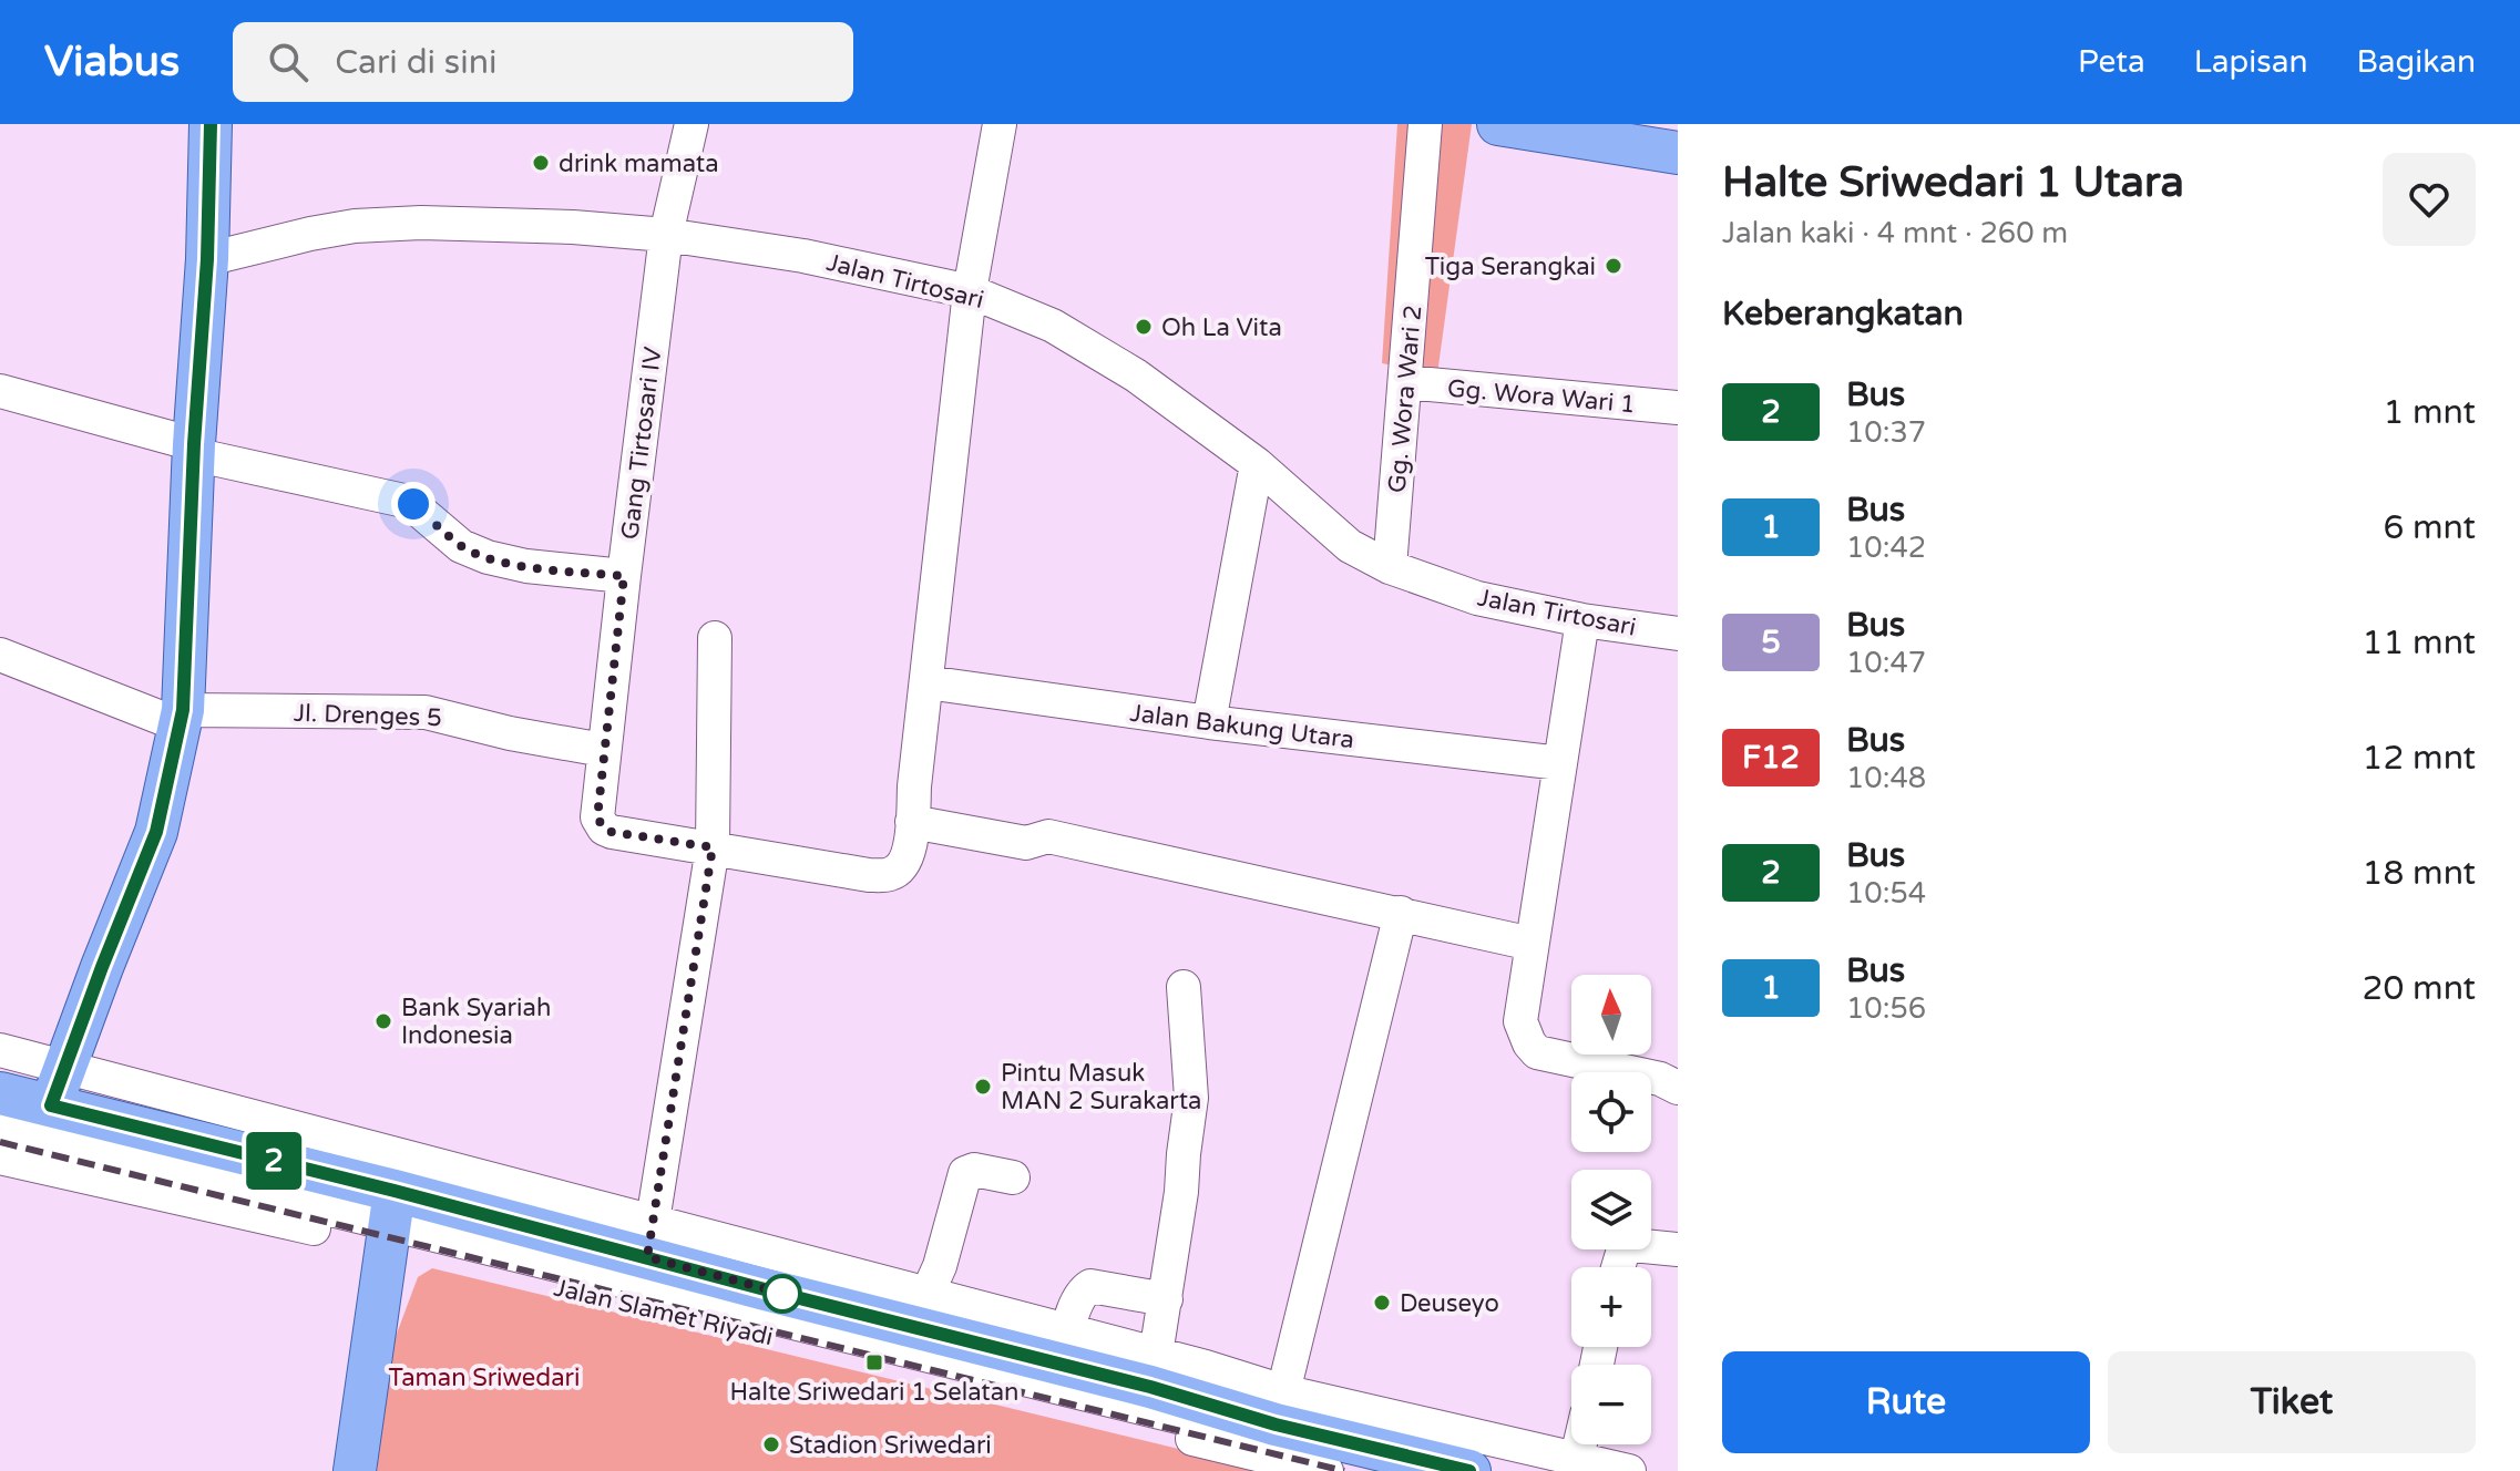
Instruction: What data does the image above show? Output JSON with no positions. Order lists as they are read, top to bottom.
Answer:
{
  "streets": {
    "street": [
      "Jalan Tirtosari",
      "Gg. Wora Wari 1",
      "Gg. Wora Wari 2",
      "Gang Tirtosari IV",
      "Jl. Drenges 5",
      "Jalan Bakung Utara",
      "Jalan Slamet Riyadi"
    ]
  },
  "crossings": [
    ["Jalan Tirtosari", "Gg. Wora Wari 2"],
    ["Jalan Tirtosari", "Gang Tirtosari IV"],
    ["Gg. Wora Wari 1", "Gg. Wora Wari 2"],
    ["Gang Tirtosari IV", "Jl. Drenges 5"]
  ],
  "parks": ["Taman Sriwedari"],
  "places": {
    "other": [
      "drink mamata",
      "Tiga Serangkai",
      "Oh La Vita",
      "Bank Syariah Indonesia",
      "Pintu Masuk MAN 2 Surakarta",
      "Deuseyo",
      "Stadion Sriwedari"
    ],
    "transit": ["Halte Sriwedari 1 Selatan"]
  },
  "lines": ["bus line 2"],
  "north": "top",
  "page": {
    "header": "Viabus",
    "search": "Cari di sini",
    "nav": ["Peta", "Lapisan", "Bagikan"],
    "on_map": "2",
    "heading": [
      ["Halte Sriwedari 1 Utara", "Jalan kaki · 4 mnt · 260 m"],
      "Keberangkatan"
    ],
    "list": [
      {
        "mark": "2",
        "name": "Bus",
        "note": "10:37",
        "value": "1 mnt"
      },
      {
        "mark": "1",
        "name": "Bus",
        "note": "10:42",
        "value": "6 mnt"
      },
      {
        "mark": "5",
        "name": "Bus",
        "note": "10:47",
        "value": "11 mnt"
      },
      {
        "mark": "F12",
        "name": "Bus",
        "note": "10:48",
        "value": "12 mnt"
      },
      {
        "mark": "2",
        "name": "Bus",
        "note": "10:54",
        "value": "18 mnt"
      },
      {
        "mark": "1",
        "name": "Bus",
        "note": "10:56",
        "value": "20 mnt"
      }
    ],
    "map_buttons": ["+", "−"],
    "buttons": ["Rute", "Tiket"]
  }
}
